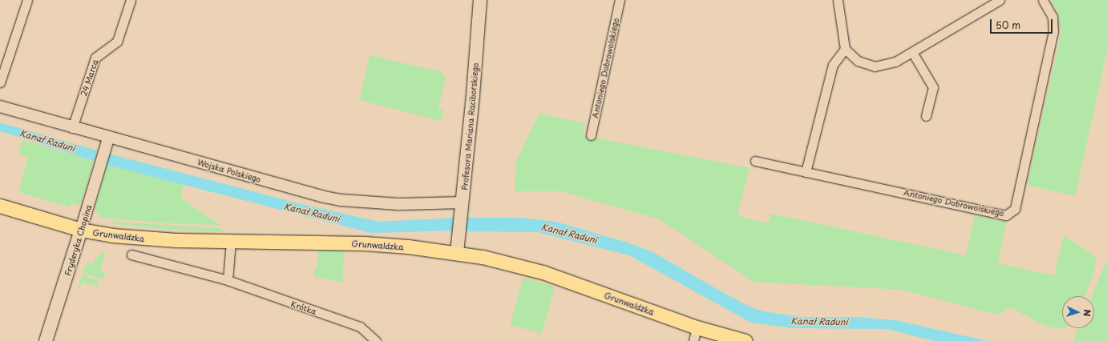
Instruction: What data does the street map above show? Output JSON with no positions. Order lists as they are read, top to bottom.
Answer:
{
  "streets": {
    "main road": ["Profesora Mariana Raciborskiego", "Grunwaldzka", "Fryderyka Chopina"],
    "street": [
      "Antoniego Dobrowolskiego",
      "24 Marca",
      "Wojska Polskiego",
      "Krótka"
    ]
  },
  "crossings": [
    ["24 Marca", "Wojska Polskiego"],
    ["Profesora Mariana Raciborskiego", "Wojska Polskiego"],
    ["Profesora Mariana Raciborskiego", "Grunwaldzka"],
    ["Wojska Polskiego", "Fryderyka Chopina"],
    ["Grunwaldzka", "Fryderyka Chopina"]
  ],
  "water": ["Kanał Raduni"],
  "scale_bar": "50 m",
  "north": "right"
}
